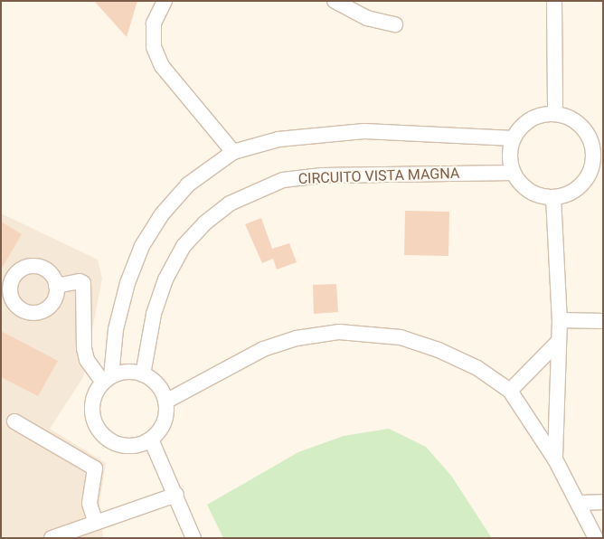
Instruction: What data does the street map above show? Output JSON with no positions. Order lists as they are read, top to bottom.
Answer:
{
  "streets": {
    "street": ["CIRCUITO VISTA MAGNA"]
  }
}
